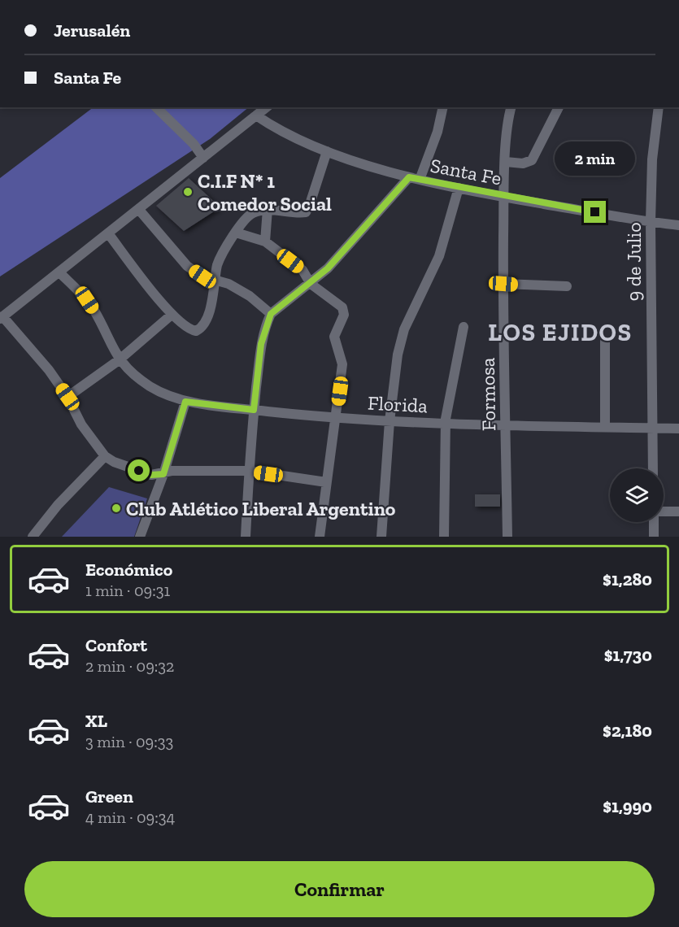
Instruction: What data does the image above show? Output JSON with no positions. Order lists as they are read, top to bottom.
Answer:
{
  "streets": {
    "street": [
      "Santa Fe",
      "9 de Julio",
      "Formosa",
      "Florida"
    ]
  },
  "crossings": [
    ["Santa Fe", "9 de Julio"],
    ["Santa Fe", "Formosa"],
    ["9 de Julio", "Florida"],
    ["Formosa", "Florida"]
  ],
  "districts": ["LOS EJIDOS"],
  "places": ["C.I.F N* 1 Comedor Social", "Club Atlético Liberal Argentino"],
  "page": {
    "banner": ["Jerusalén", "Santa Fe"],
    "bubble": "2 min",
    "list": [
      {
        "name": "Económico",
        "note": "1 min · 09:31",
        "value": "$1,280"
      },
      {
        "name": "Confort",
        "note": "2 min · 09:32",
        "value": "$1,730"
      },
      {
        "name": "XL",
        "note": "3 min · 09:33",
        "value": "$2,180"
      },
      {
        "name": "Green",
        "note": "4 min · 09:34",
        "value": "$1,990"
      }
    ],
    "buttons": "Confirmar"
  }
}
